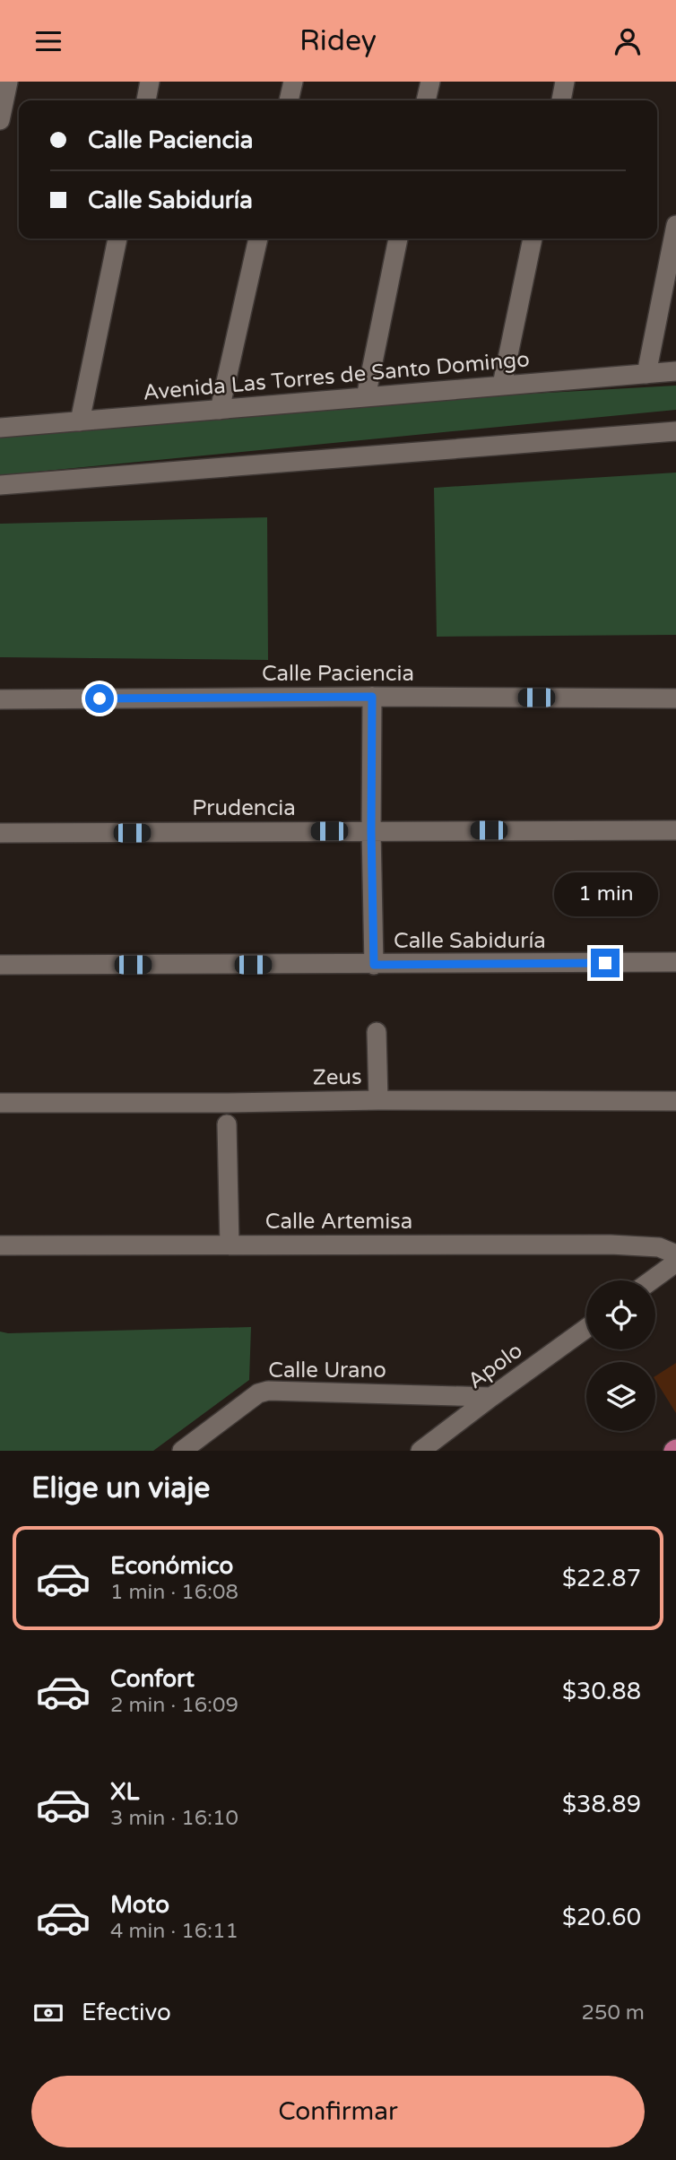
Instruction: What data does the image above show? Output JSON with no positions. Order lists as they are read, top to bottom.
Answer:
{
  "streets": {
    "street": [
      "Avenida Las Torres de Santo Domingo",
      "Calle Paciencia",
      "Prudencia",
      "Calle Sabiduría",
      "Zeus",
      "Calle Artemisa",
      "Apolo",
      "Calle Urano"
    ]
  },
  "crossings": [
    ["Apolo", "Calle Urano"]
  ],
  "page": {
    "header": "Ridey",
    "banner": ["Calle Paciencia", "Calle Sabiduría"],
    "bubble": "1 min",
    "heading": "Elige un viaje",
    "list": [
      {
        "name": "Económico",
        "note": "1 min · 16:08",
        "value": "$22.87"
      },
      {
        "name": "Confort",
        "note": "2 min · 16:09",
        "value": "$30.88"
      },
      {
        "name": "XL",
        "note": "3 min · 16:10",
        "value": "$38.89"
      },
      {
        "name": "Moto",
        "note": "4 min · 16:11",
        "value": "$20.60"
      }
    ],
    "pay": ["Efectivo", "250 m"],
    "buttons": "Confirmar"
  }
}
